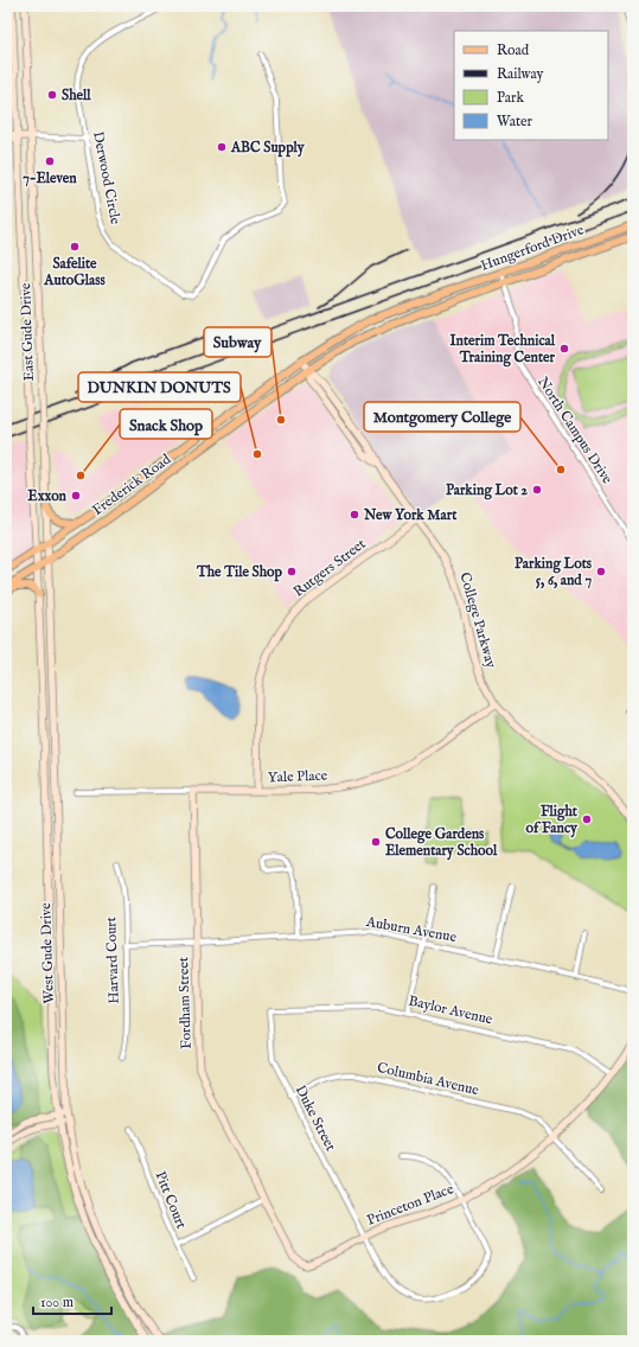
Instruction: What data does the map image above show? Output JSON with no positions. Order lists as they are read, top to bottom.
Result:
{
  "streets": {
    "main road": [
      "Hungerford Drive",
      "East Gude Drive",
      "Frederick Road",
      "Rutgers Street",
      "College Parkway",
      "Yale Place",
      "West Gude Drive",
      "Fordham Street",
      "Princeton Place"
    ],
    "street": [
      "Derwood Circle",
      "North Campus Drive",
      "Auburn Avenue",
      "Harvard Court",
      "Baylor Avenue",
      "Columbia Avenue",
      "Duke Street",
      "Pitt Court"
    ]
  },
  "crossings": [
    ["Hungerford Drive", "North Campus Drive"],
    ["Hungerford Drive", "Frederick Road"],
    ["East Gude Drive", "Frederick Road"],
    ["East Gude Drive", "West Gude Drive"],
    ["Frederick Road", "College Parkway"],
    ["Frederick Road", "West Gude Drive"],
    ["Rutgers Street", "College Parkway"],
    ["Rutgers Street", "Yale Place"],
    ["College Parkway", "Yale Place"],
    ["Yale Place", "Fordham Street"],
    ["Auburn Avenue", "Harvard Court"],
    ["Auburn Avenue", "Fordham Street"],
    ["Fordham Street", "Princeton Place"],
    ["Baylor Avenue", "Duke Street"],
    ["Baylor Avenue", "Princeton Place"],
    ["Columbia Avenue", "Duke Street"],
    ["Columbia Avenue", "Princeton Place"],
    ["Duke Street", "Princeton Place"]
  ],
  "places": [
    "Shell",
    "ABC Supply",
    "7-Eleven",
    "Safelite AutoGlass",
    "Interim Technical Training Center",
    "Subway",
    "DUNKIN DONUTS",
    "Montgomery College",
    "Snack Shop",
    "Parking Lot 2",
    "Exxon",
    "New York Mart",
    "The Tile Shop",
    "Parking Lots 5, 6, and 7",
    "Flight of Fancy",
    "College Gardens Elementary School"
  ],
  "legend": [
    "Road",
    "Railway",
    "Park",
    "Water"
  ],
  "scale_bar": "100 m"
}
